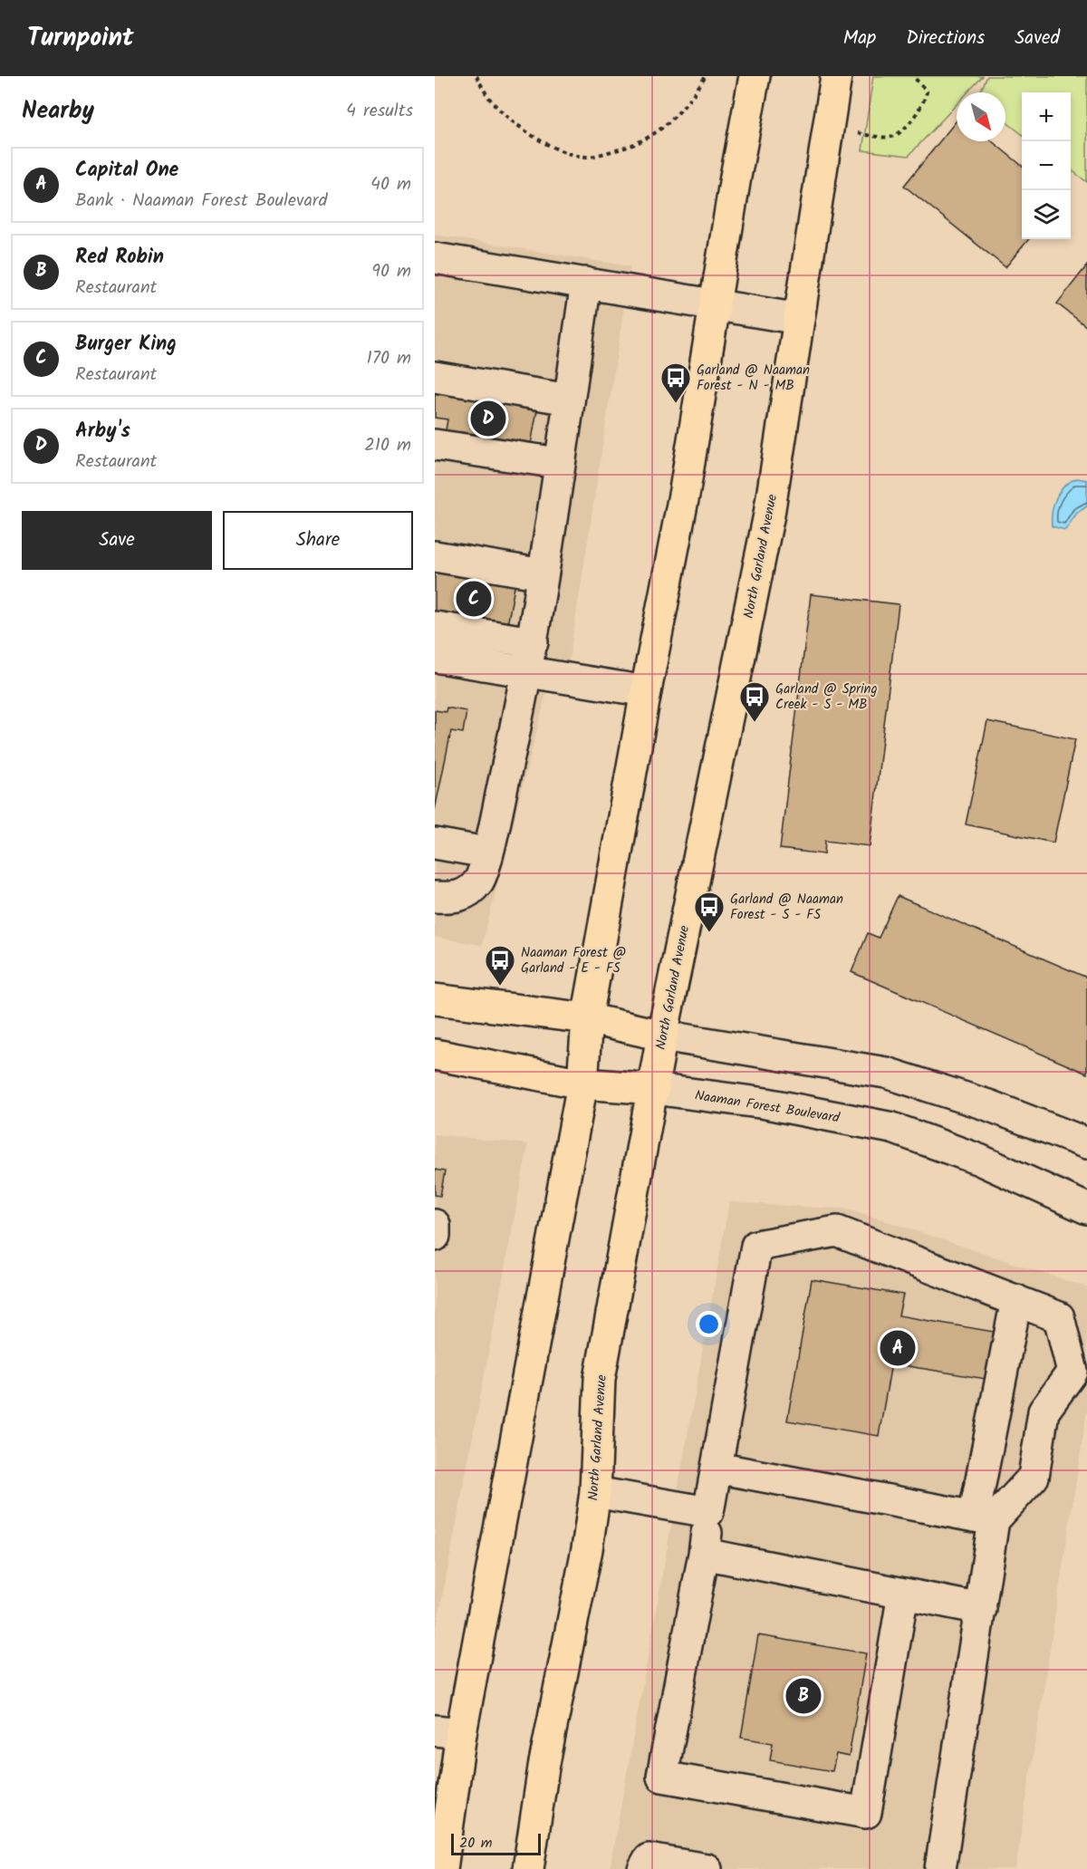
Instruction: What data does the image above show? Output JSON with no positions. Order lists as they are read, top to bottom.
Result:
{
  "streets": {
    "main road": ["North Garland Avenue", "Naaman Forest Boulevard"]
  },
  "crossings": [
    ["North Garland Avenue", "Naaman Forest Boulevard"]
  ],
  "places": {
    "bus stop": [
      "Garland @ Naaman Forest - N - MB",
      "Garland @ Spring Creek - S - MB",
      "Garland @ Naaman Forest - S - FS",
      "Naaman Forest @ Garland - E - FS"
    ]
  },
  "scale_bar": "20 m",
  "north": "bottom right",
  "page": {
    "header": "Turnpoint",
    "nav": ["Map", "Directions", "Saved"],
    "heading": ["Nearby", "4 results"],
    "map_buttons": ["+", "−"],
    "list": [
      {
        "mark": "A",
        "name": "Capital One",
        "note": "Bank · Naaman Forest Boulevard",
        "value": "40 m"
      },
      {
        "mark": "B",
        "name": "Red Robin",
        "note": "Restaurant",
        "value": "90 m"
      },
      {
        "mark": "C",
        "name": "Burger King",
        "note": "Restaurant",
        "value": "170 m"
      },
      {
        "mark": "D",
        "name": "Arby's",
        "note": "Restaurant",
        "value": "210 m"
      }
    ],
    "pins": [
      "D",
      "C",
      "A",
      "B"
    ],
    "buttons": ["Save", "Share"],
    "scale": "20 m"
  }
}
